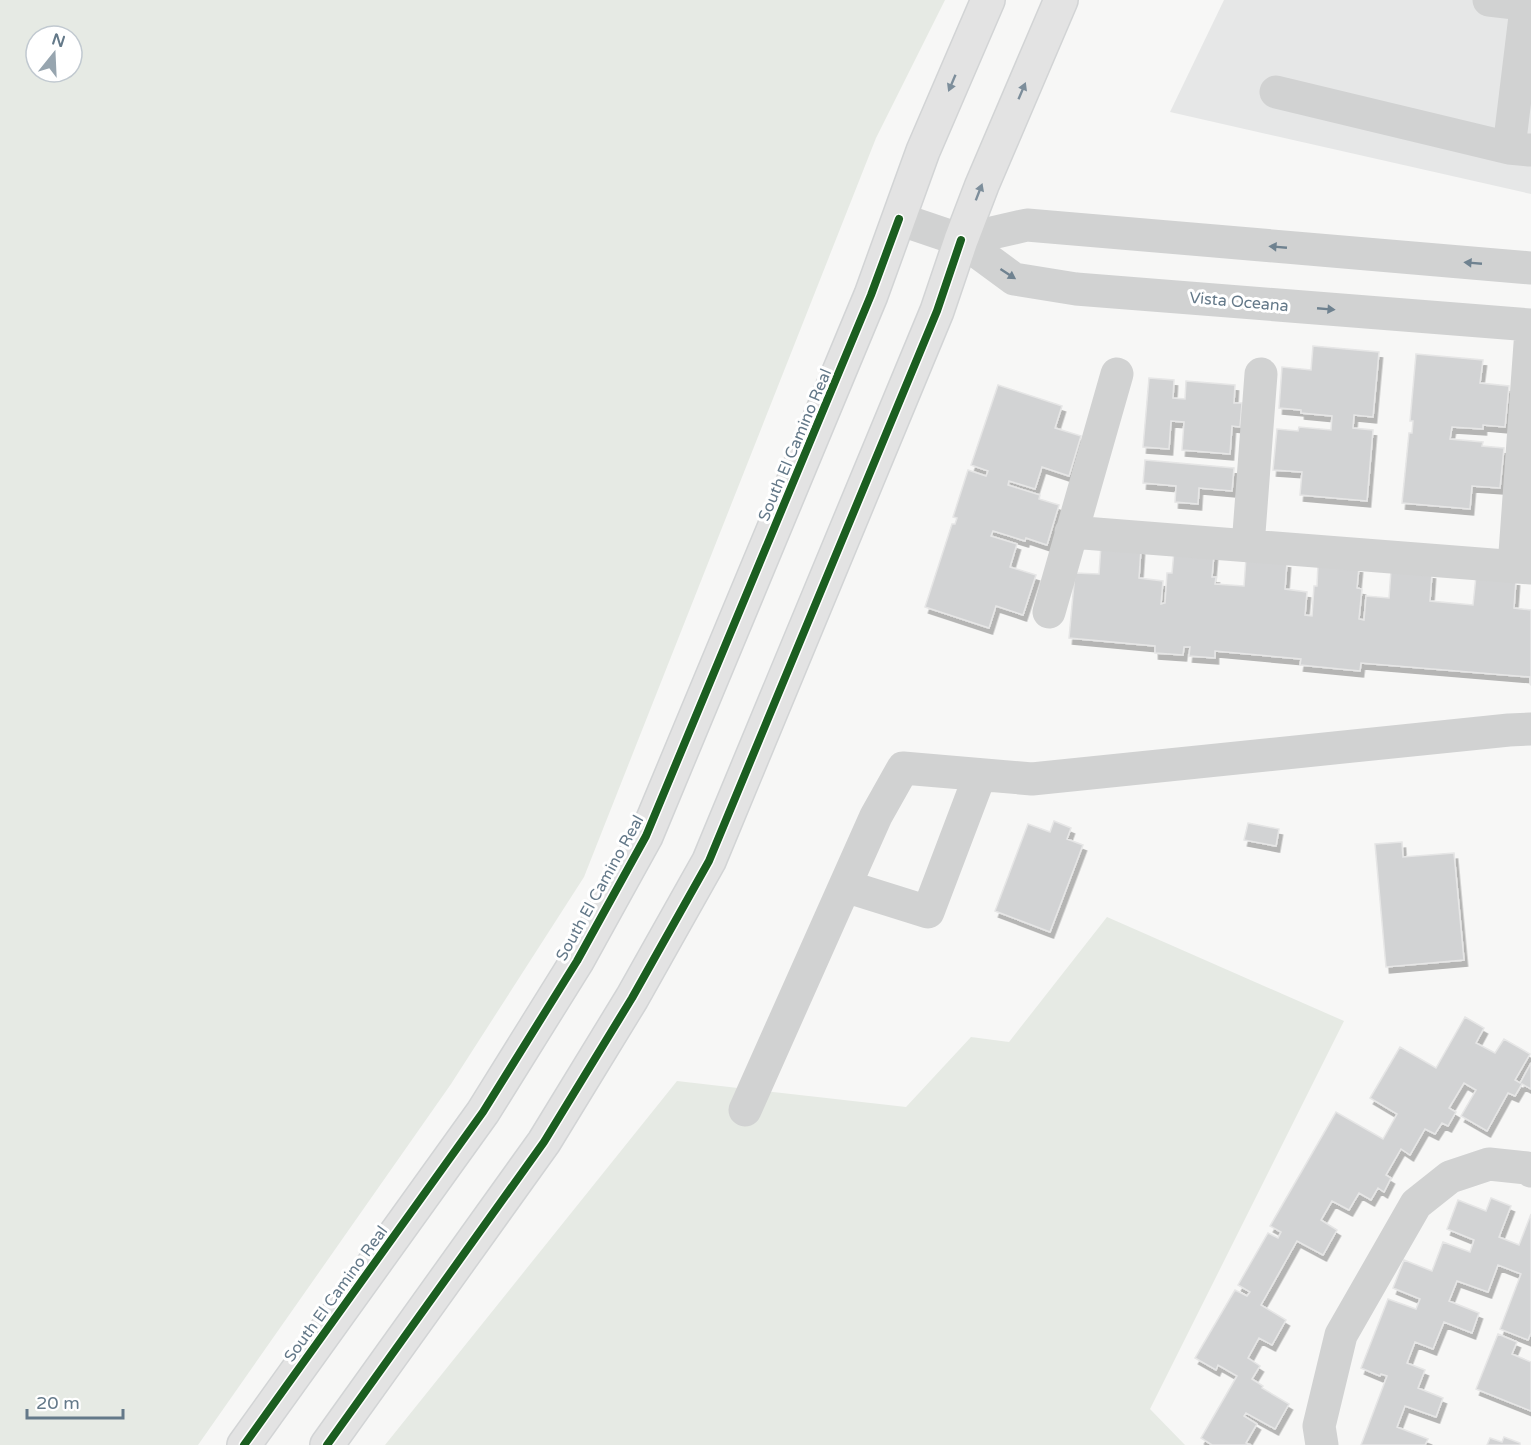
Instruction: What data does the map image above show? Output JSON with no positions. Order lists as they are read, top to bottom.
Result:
{
  "streets": {
    "main road": ["South El Camino Real"],
    "street": ["Vista Oceana"]
  },
  "crossings": [
    ["Vista Oceana", "South El Camino Real"]
  ],
  "scale_bar": "20 m",
  "north": "top"
}
